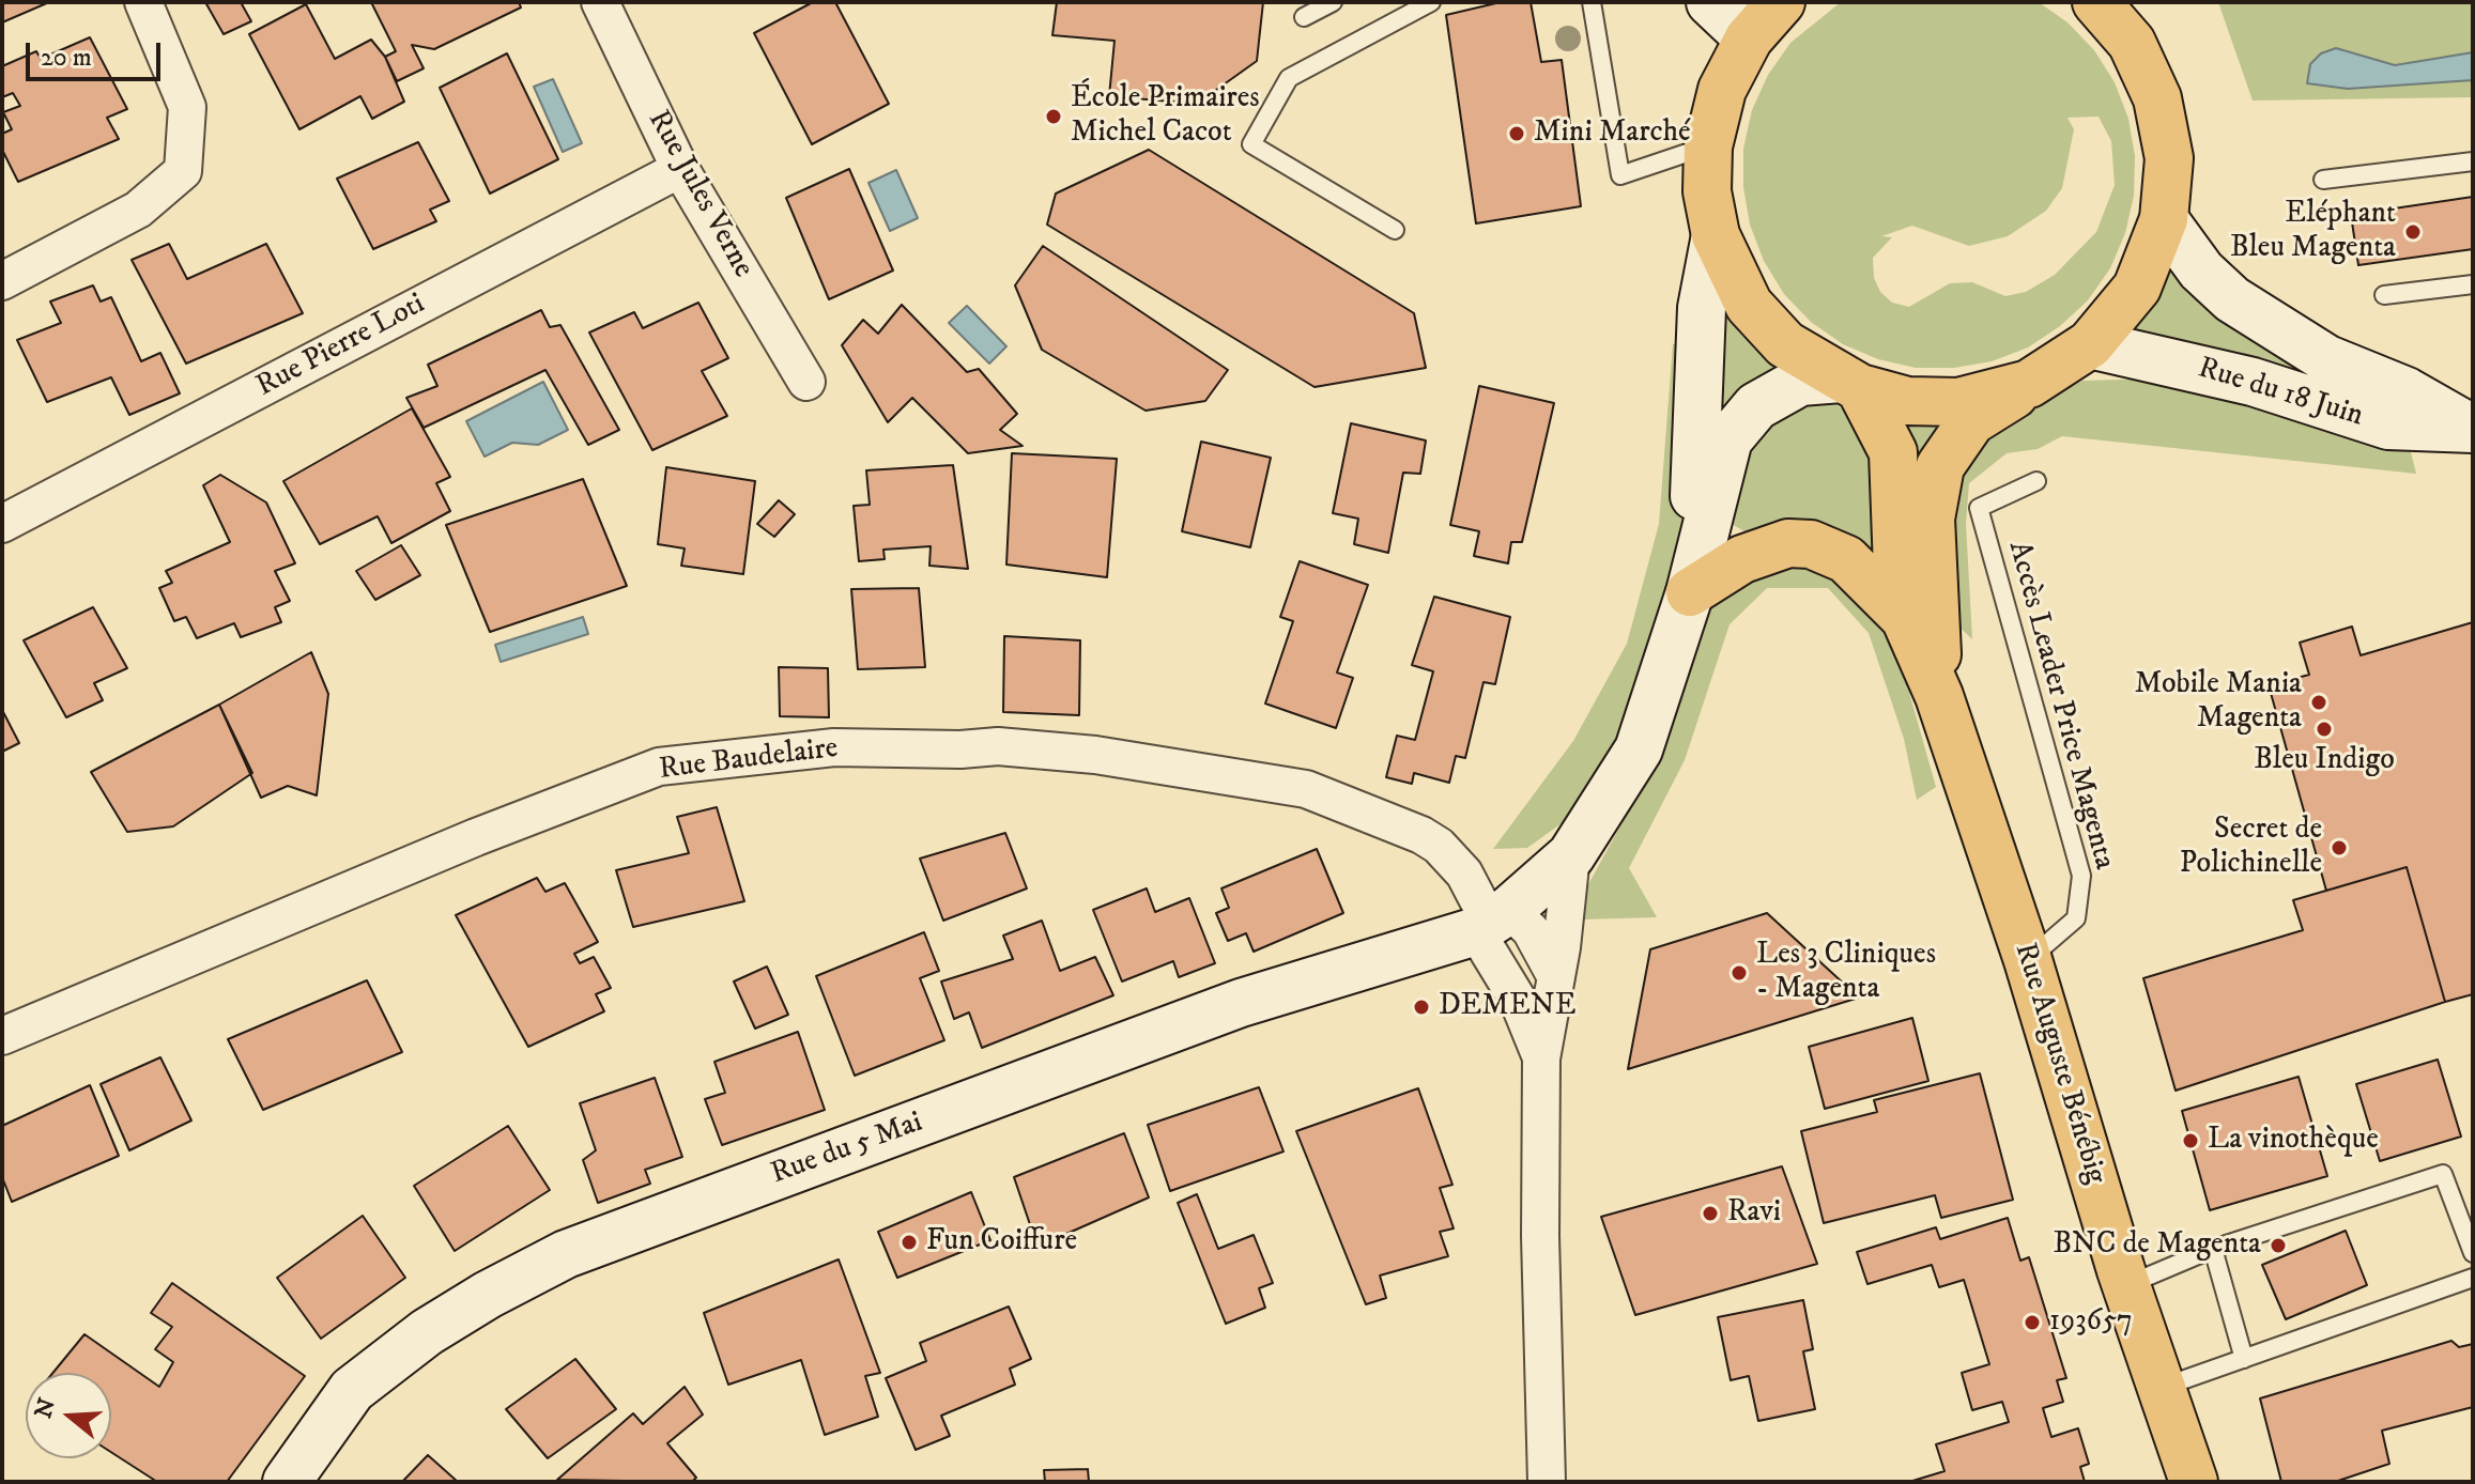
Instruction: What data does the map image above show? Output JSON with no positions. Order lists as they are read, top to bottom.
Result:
{
  "streets": {
    "main road": ["Rue du 18 Juin", "Rue Auguste Bénébig", "Rue du 5 Mai"],
    "street": ["Rue Jules Verne", "Rue Pierre Loti", "Rue Baudelaire"],
    "lane": ["Accès Leader Price Magenta"]
  },
  "crossings": [
    ["Rue Jules Verne", "Rue Pierre Loti"],
    ["Rue du 18 Juin", "Rue Auguste Bénébig"],
    ["Accès Leader Price Magenta", "Rue Auguste Bénébig"],
    ["Rue Baudelaire", "Rue du 5 Mai"]
  ],
  "places": [
    "École Primaires Michel Cacot",
    "Mini Marché",
    "Eléphant Bleu Magenta",
    "Mobile Mania Magenta",
    "Bleu Indigo",
    "Secret de Polichinelle",
    "Les 3 Cliniques - Magenta",
    "DEMENE",
    "La vinothèque",
    "Ravi",
    "Fun Coiffure",
    "BNC de Magenta",
    "193657"
  ],
  "scale_bar": "20 m",
  "north": "left"
}
